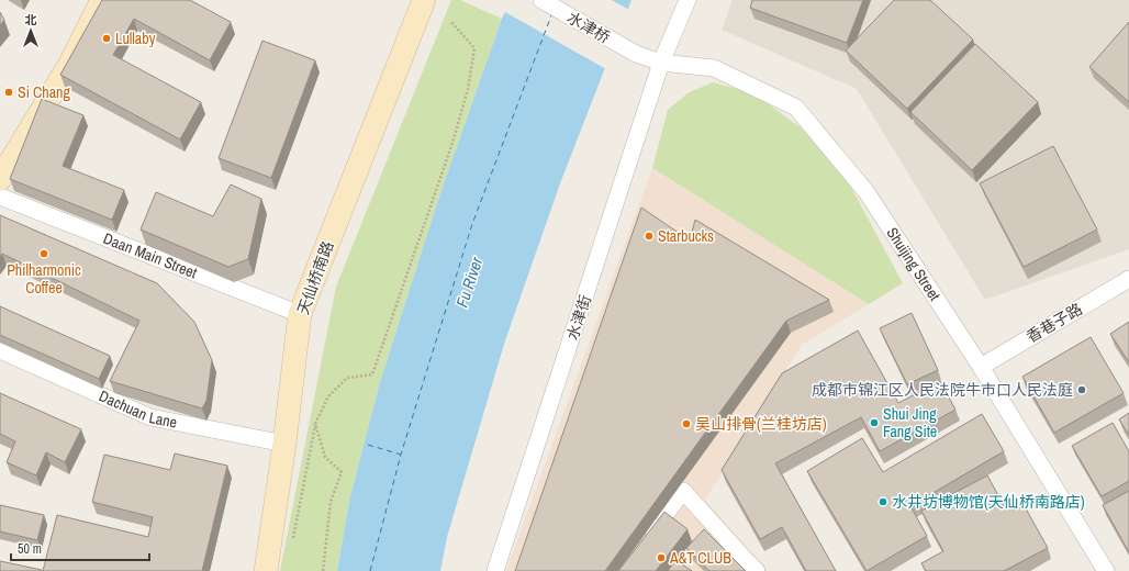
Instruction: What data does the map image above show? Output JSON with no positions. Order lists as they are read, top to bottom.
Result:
{
  "streets": {
    "main road": ["天仙桥南路"],
    "street": [
      "水津桥",
      "Daan Main Street",
      "Shuijing Street",
      "水津街",
      "香巷子路",
      "Dachuan Lane"
    ]
  },
  "crossings": [
    ["水津桥", "Shuijing Street"],
    ["水津桥", "水津街"],
    ["Daan Main Street", "天仙桥南路"],
    ["Shuijing Street", "水津街"],
    ["Shuijing Street", "香巷子路"],
    ["天仙桥南路", "Dachuan Lane"]
  ],
  "water": ["Fu River"],
  "places": [
    "Lullaby",
    "Si Chang",
    "Starbucks",
    "Philharmonic Coffee",
    "成都市锦江区人民法院牛市口人民法庭",
    "Shui Jing Fang Site",
    "吴山排骨(兰桂坊店)",
    "水井坊博物馆(天仙桥南路店)",
    "A&T CLUB"
  ],
  "scale_bar": "50 m",
  "north": "top"
}
